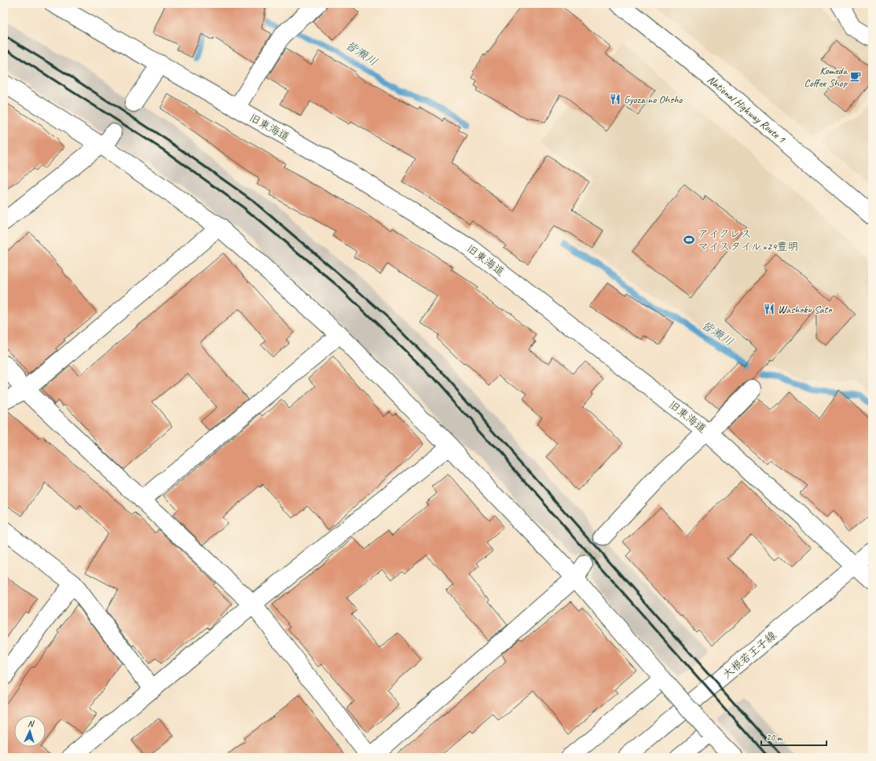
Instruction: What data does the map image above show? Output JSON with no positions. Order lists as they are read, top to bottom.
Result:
{
  "streets": {
    "main road": ["National Highway Route 1", "旧東海道", "大根若王子線"]
  },
  "crossings": [
    ["旧東海道", "大根若王子線"]
  ],
  "water": ["皆瀬川"],
  "places": {
    "cafe": ["Komeda Coffee Shop"],
    "restaurant": ["Gyoza no Ohsho", "Washoku Sato"],
    "sports": ["アイクレス マイスタイル+24豊明"]
  },
  "scale_bar": "20 m",
  "north": "top"
}
